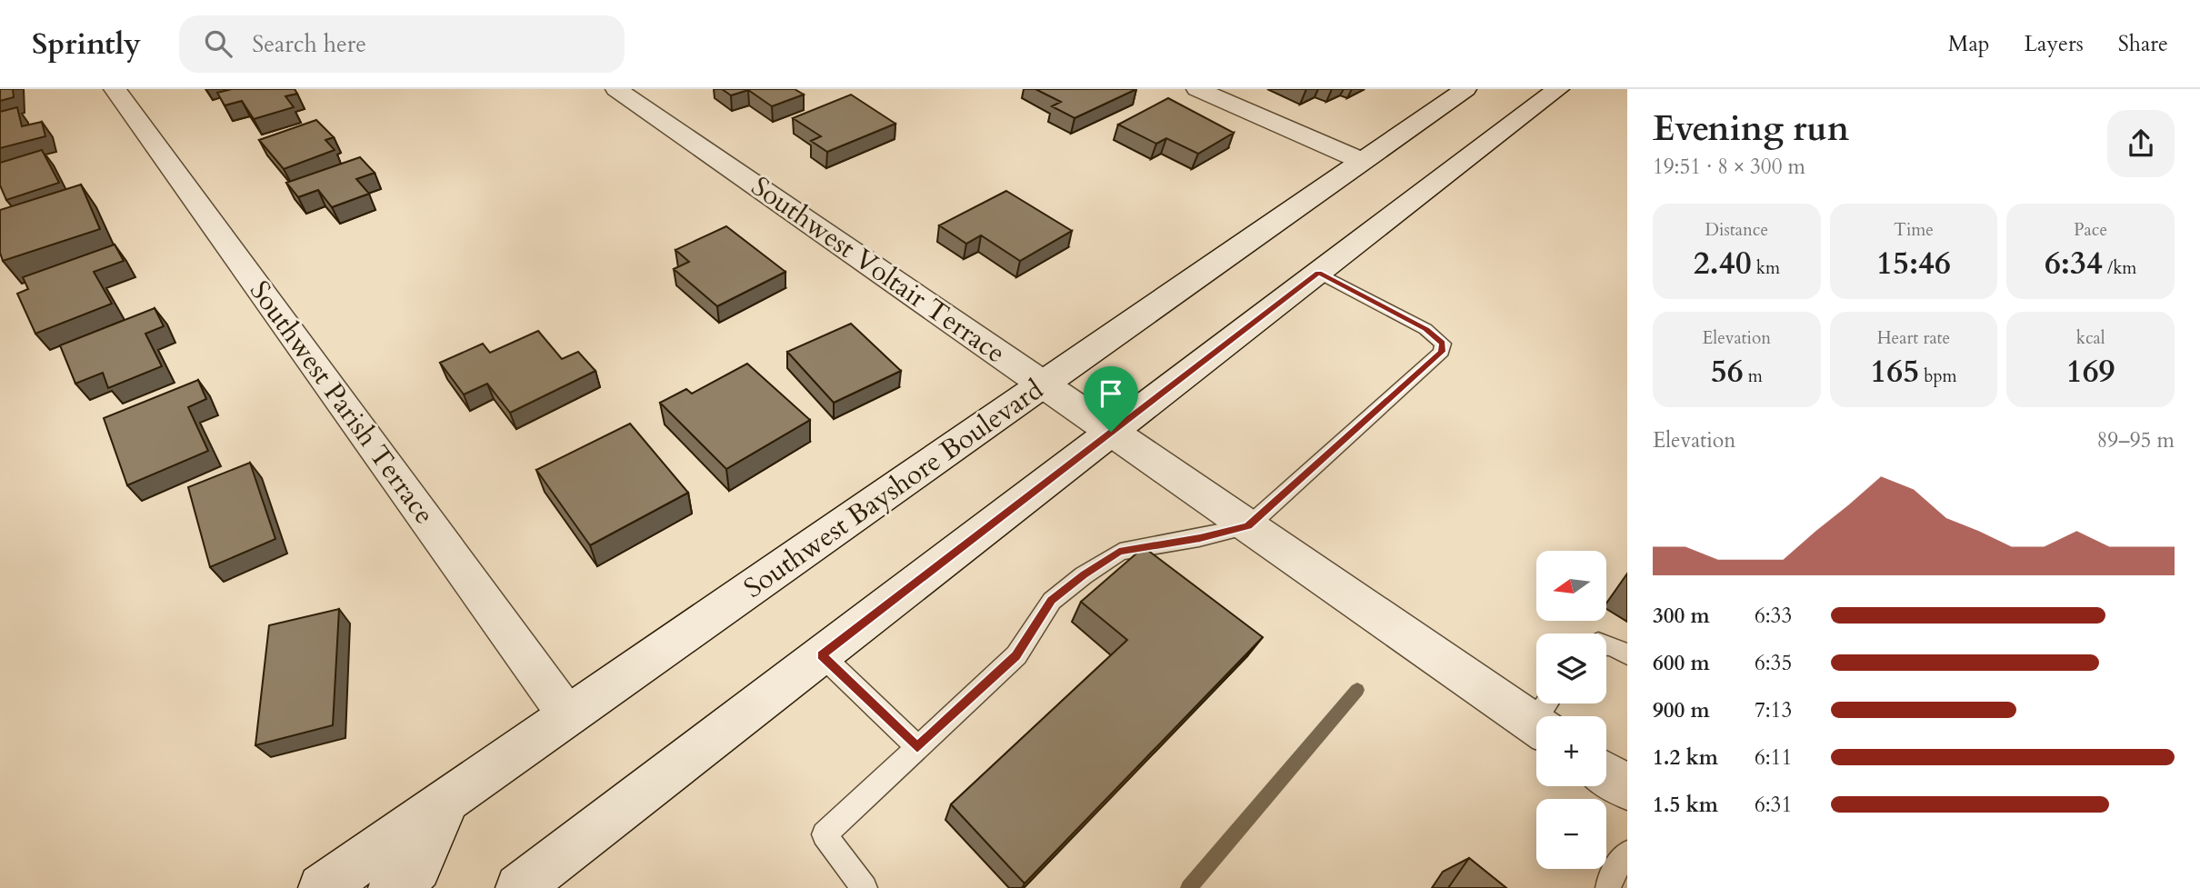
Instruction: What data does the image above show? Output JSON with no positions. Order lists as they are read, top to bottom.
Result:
{
  "streets": {
    "main road": ["Southwest Voltair Terrace", "Southwest Parish Terrace", "Southwest Bayshore Boulevard"]
  },
  "crossings": [
    ["Southwest Voltair Terrace", "Southwest Bayshore Boulevard"],
    ["Southwest Parish Terrace", "Southwest Bayshore Boulevard"]
  ],
  "north": "left",
  "page": {
    "header": "Sprintly",
    "search": "Search here",
    "nav": ["Map", "Layers", "Share"],
    "heading": ["Evening run", "19:51 · 8 × 300 m"],
    "stats": [
      ["Distance", "2.40 km"],
      ["Time", "15:46"],
      ["Pace", "6:34 /km"],
      ["Elevation", "56 m"],
      ["Heart rate", "165 bpm"],
      ["kcal", "169"]
    ],
    "chart": ["Elevation", "89–95 m"],
    "map_buttons": ["+", "−"],
    "list": [
      {
        "name": "300 m",
        "note": "6:33"
      },
      {
        "name": "600 m",
        "note": "6:35"
      },
      {
        "name": "900 m",
        "note": "7:13"
      },
      {
        "name": "1.2 km",
        "note": "6:11"
      },
      {
        "name": "1.5 km",
        "note": "6:31"
      }
    ]
  }
}
